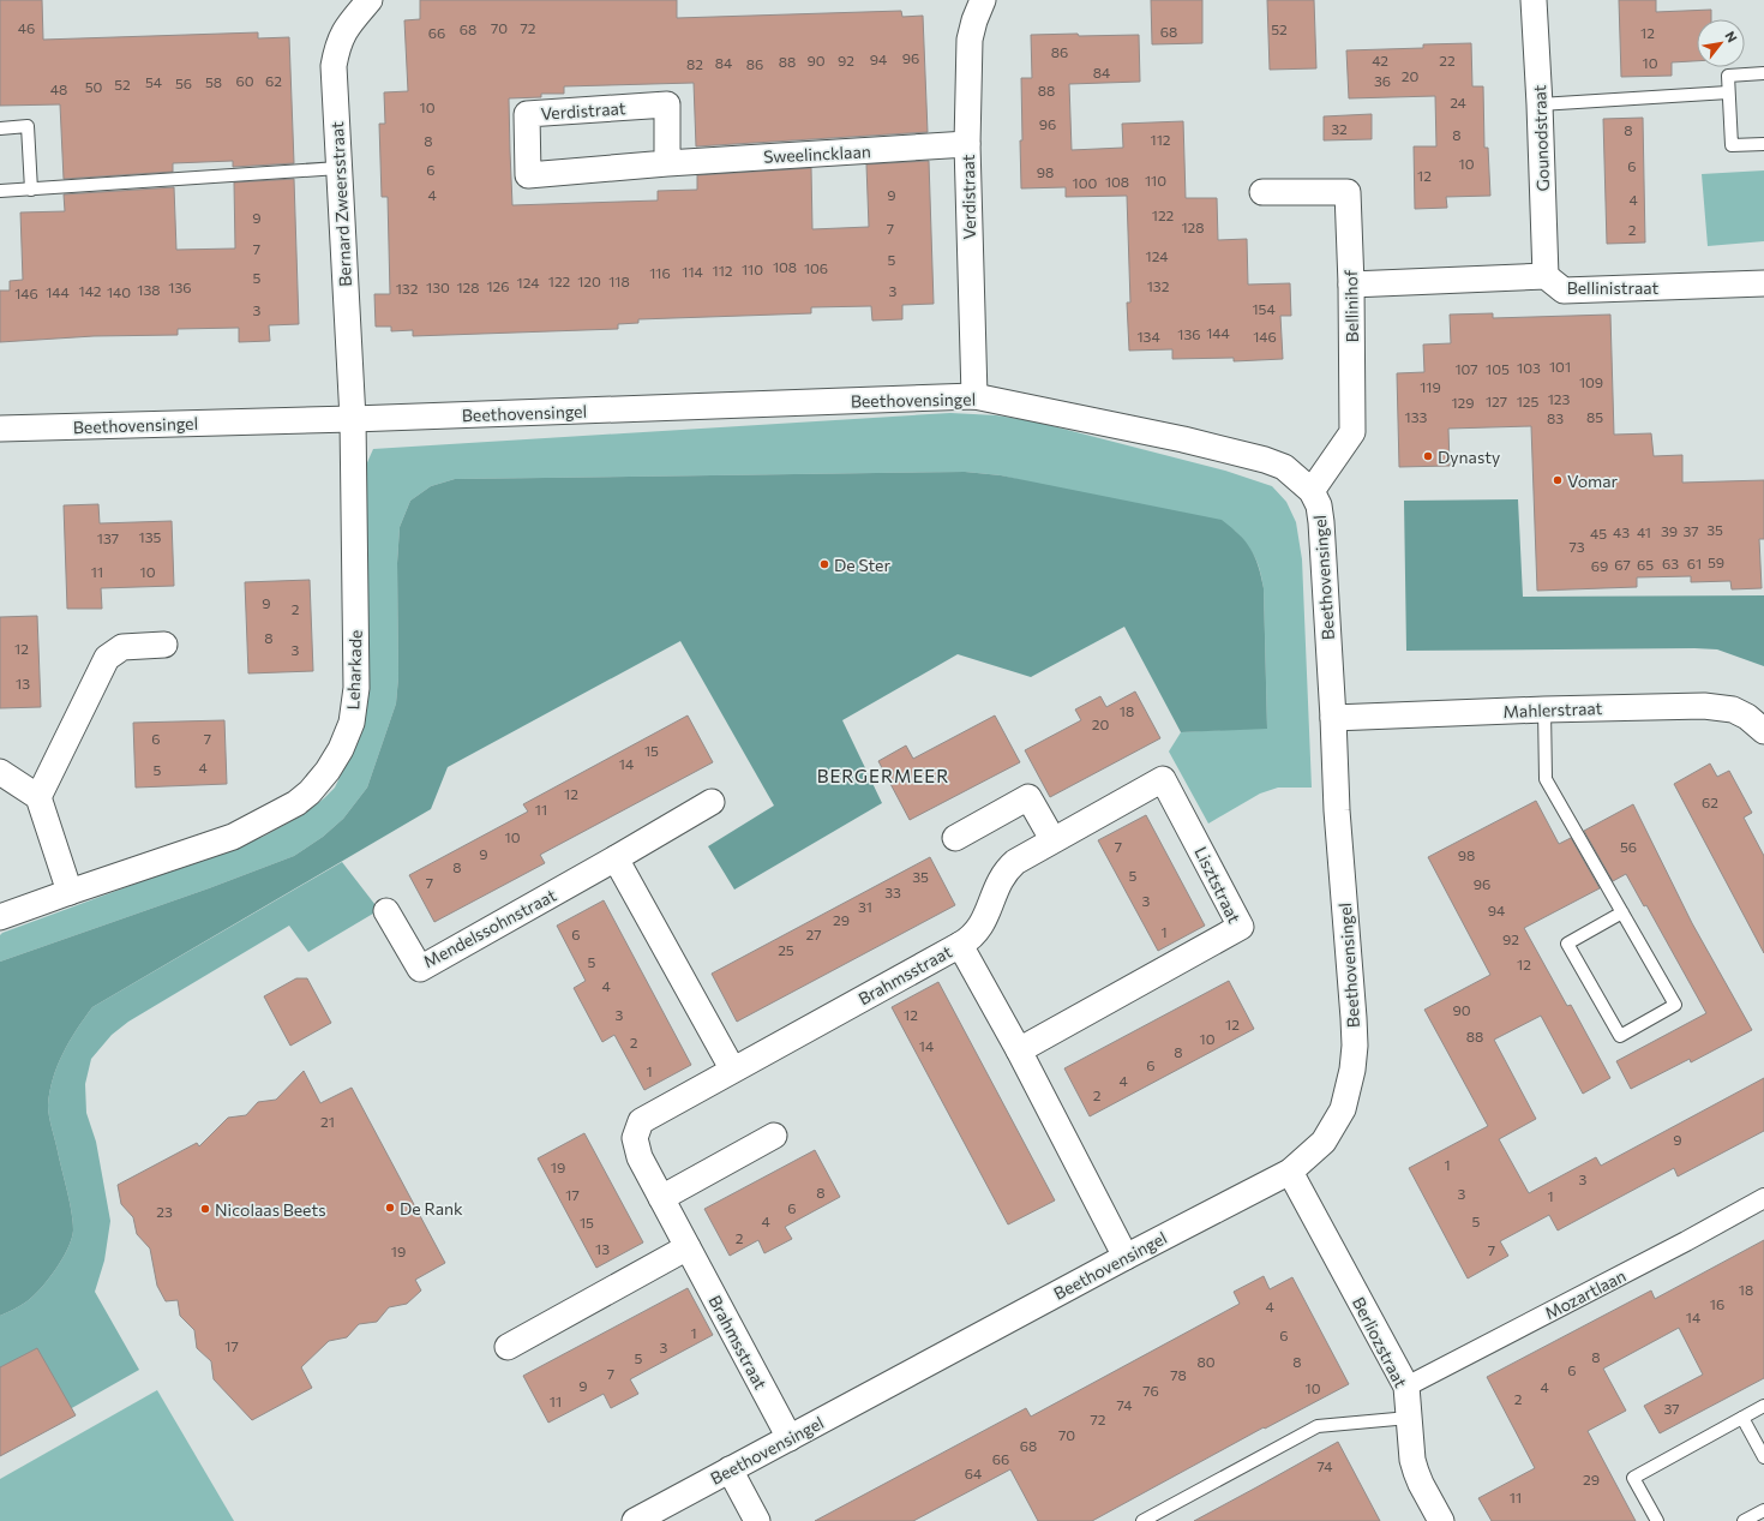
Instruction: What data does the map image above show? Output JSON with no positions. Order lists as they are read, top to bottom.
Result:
{
  "streets": {
    "street": [
      "Verdistraat",
      "Gounodstraat",
      "Sweelincklaan",
      "Bernard Zweersstraat",
      "Bellinistraat",
      "Bellinihof",
      "Beethovensingel",
      "Leharkade",
      "Mahlerstraat",
      "Lisztstraat",
      "Mendelssohnstraat",
      "Brahmsstraat",
      "Mozartlaan",
      "Berliozstraat"
    ]
  },
  "crossings": [
    ["Verdistraat", "Sweelincklaan"],
    ["Verdistraat", "Beethovensingel"],
    ["Gounodstraat", "Bellinistraat"],
    ["Bernard Zweersstraat", "Beethovensingel"],
    ["Bernard Zweersstraat", "Leharkade"],
    ["Bellinistraat", "Bellinihof"],
    ["Bellinihof", "Beethovensingel"],
    ["Beethovensingel", "Leharkade"],
    ["Beethovensingel", "Mahlerstraat"],
    ["Beethovensingel", "Brahmsstraat"],
    ["Beethovensingel", "Berliozstraat"],
    ["Lisztstraat", "Brahmsstraat"],
    ["Mozartlaan", "Berliozstraat"]
  ],
  "districts": ["BERGERMEER"],
  "places": [
    "Dynasty",
    "Vomar",
    "De Ster",
    "De Rank",
    "Nicolaas Beets"
  ],
  "house_numbers": [
    "46",
    "70",
    "72",
    "68",
    "52",
    "68",
    "66",
    "12",
    "86",
    "96",
    "94",
    "90",
    "92",
    "42",
    "22",
    "88",
    "84",
    "10",
    "82",
    "86",
    "84",
    "20",
    "60",
    "62",
    "36",
    "54",
    "58",
    "56",
    "52",
    "50",
    "48",
    "88",
    "24",
    "10",
    "96",
    "32",
    "8",
    "8",
    "112",
    "8",
    "10",
    "6",
    "6",
    "98",
    "12",
    "110",
    "108",
    "100",
    "4",
    "9",
    "4",
    "122",
    "9",
    "128",
    "7",
    "2",
    "7",
    "124",
    "5",
    "108",
    "106",
    "110",
    "112",
    "114",
    "116",
    "5",
    "122",
    "120",
    "118",
    "124",
    "126",
    "132",
    "136",
    "130",
    "128",
    "132",
    "138",
    "142",
    "3",
    "144",
    "140",
    "146",
    "154",
    "3",
    "144",
    "136",
    "134",
    "146",
    "101",
    "103",
    "107",
    "105",
    "109",
    "119",
    "123",
    "127",
    "125",
    "129",
    "133",
    "85",
    "83",
    "35",
    "39",
    "37",
    "43",
    "41",
    "45",
    "135",
    "137",
    "73",
    "59",
    "63",
    "61",
    "67",
    "65",
    "69",
    "11",
    "10",
    "9",
    "2",
    "8",
    "12",
    "3",
    "13",
    "18",
    "20",
    "6",
    "7",
    "15",
    "14",
    "4",
    "5",
    "12",
    "62",
    "11",
    "10",
    "7",
    "56",
    "9",
    "98",
    "8",
    "5",
    "35",
    "7",
    "96",
    "33",
    "3",
    "31",
    "94",
    "29",
    "1",
    "6",
    "27",
    "92",
    "25",
    "5",
    "12",
    "4",
    "90",
    "3",
    "12",
    "12",
    "88",
    "10",
    "2",
    "14",
    "8",
    "6",
    "1",
    "4",
    "2",
    "21",
    "9",
    "1",
    "19",
    "3",
    "8",
    "3",
    "17",
    "1",
    "6",
    "23",
    "4",
    "5",
    "15",
    "2",
    "13",
    "7",
    "19",
    "18",
    "16",
    "4",
    "14",
    "1",
    "6",
    "17",
    "3",
    "8",
    "5",
    "80",
    "8",
    "6",
    "7",
    "78",
    "9",
    "4",
    "10",
    "76",
    "2",
    "11",
    "74",
    "37",
    "72",
    "70",
    "68",
    "66",
    "74",
    "64",
    "29",
    "11"
  ],
  "north": "top right"
}
